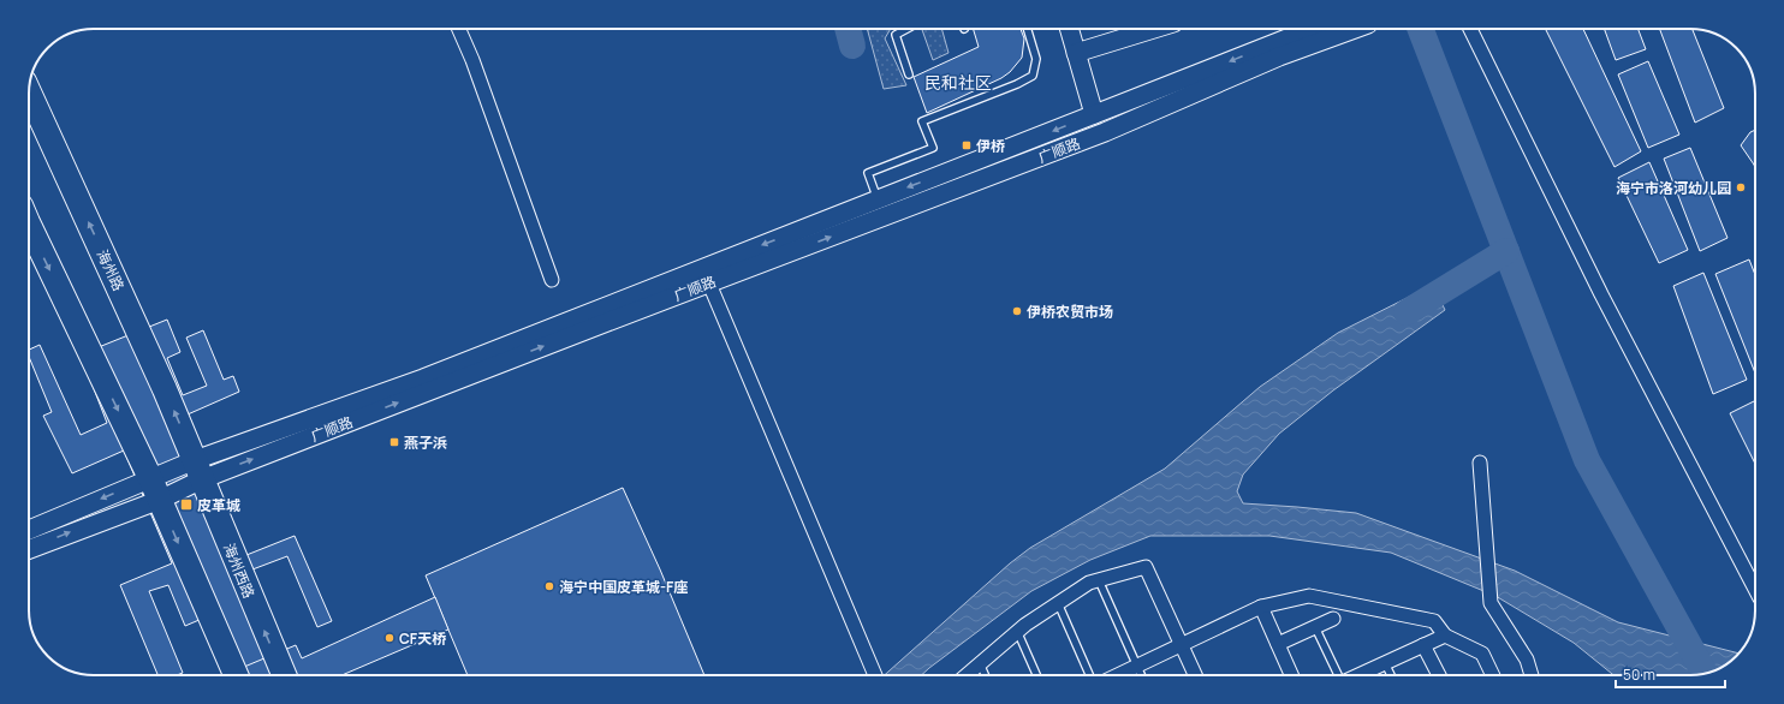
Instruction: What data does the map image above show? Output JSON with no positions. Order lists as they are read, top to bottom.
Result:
{
  "streets": {
    "highway": ["海州路", "海州西路"],
    "main road": ["广顺路"]
  },
  "crossings": [
    ["广顺路", "海州路"],
    ["广顺路", "海州西路"],
    ["海州路", "海州西路"]
  ],
  "districts": ["民和社区"],
  "places": {
    "transit": ["伊桥", "燕子浜", "皮革城"],
    "other": [
      "海宁市洛河幼儿园",
      "伊桥农贸市场",
      "海宁中国皮革城-F座",
      "CF天桥"
    ]
  },
  "scale_bar": "50 m"
}
